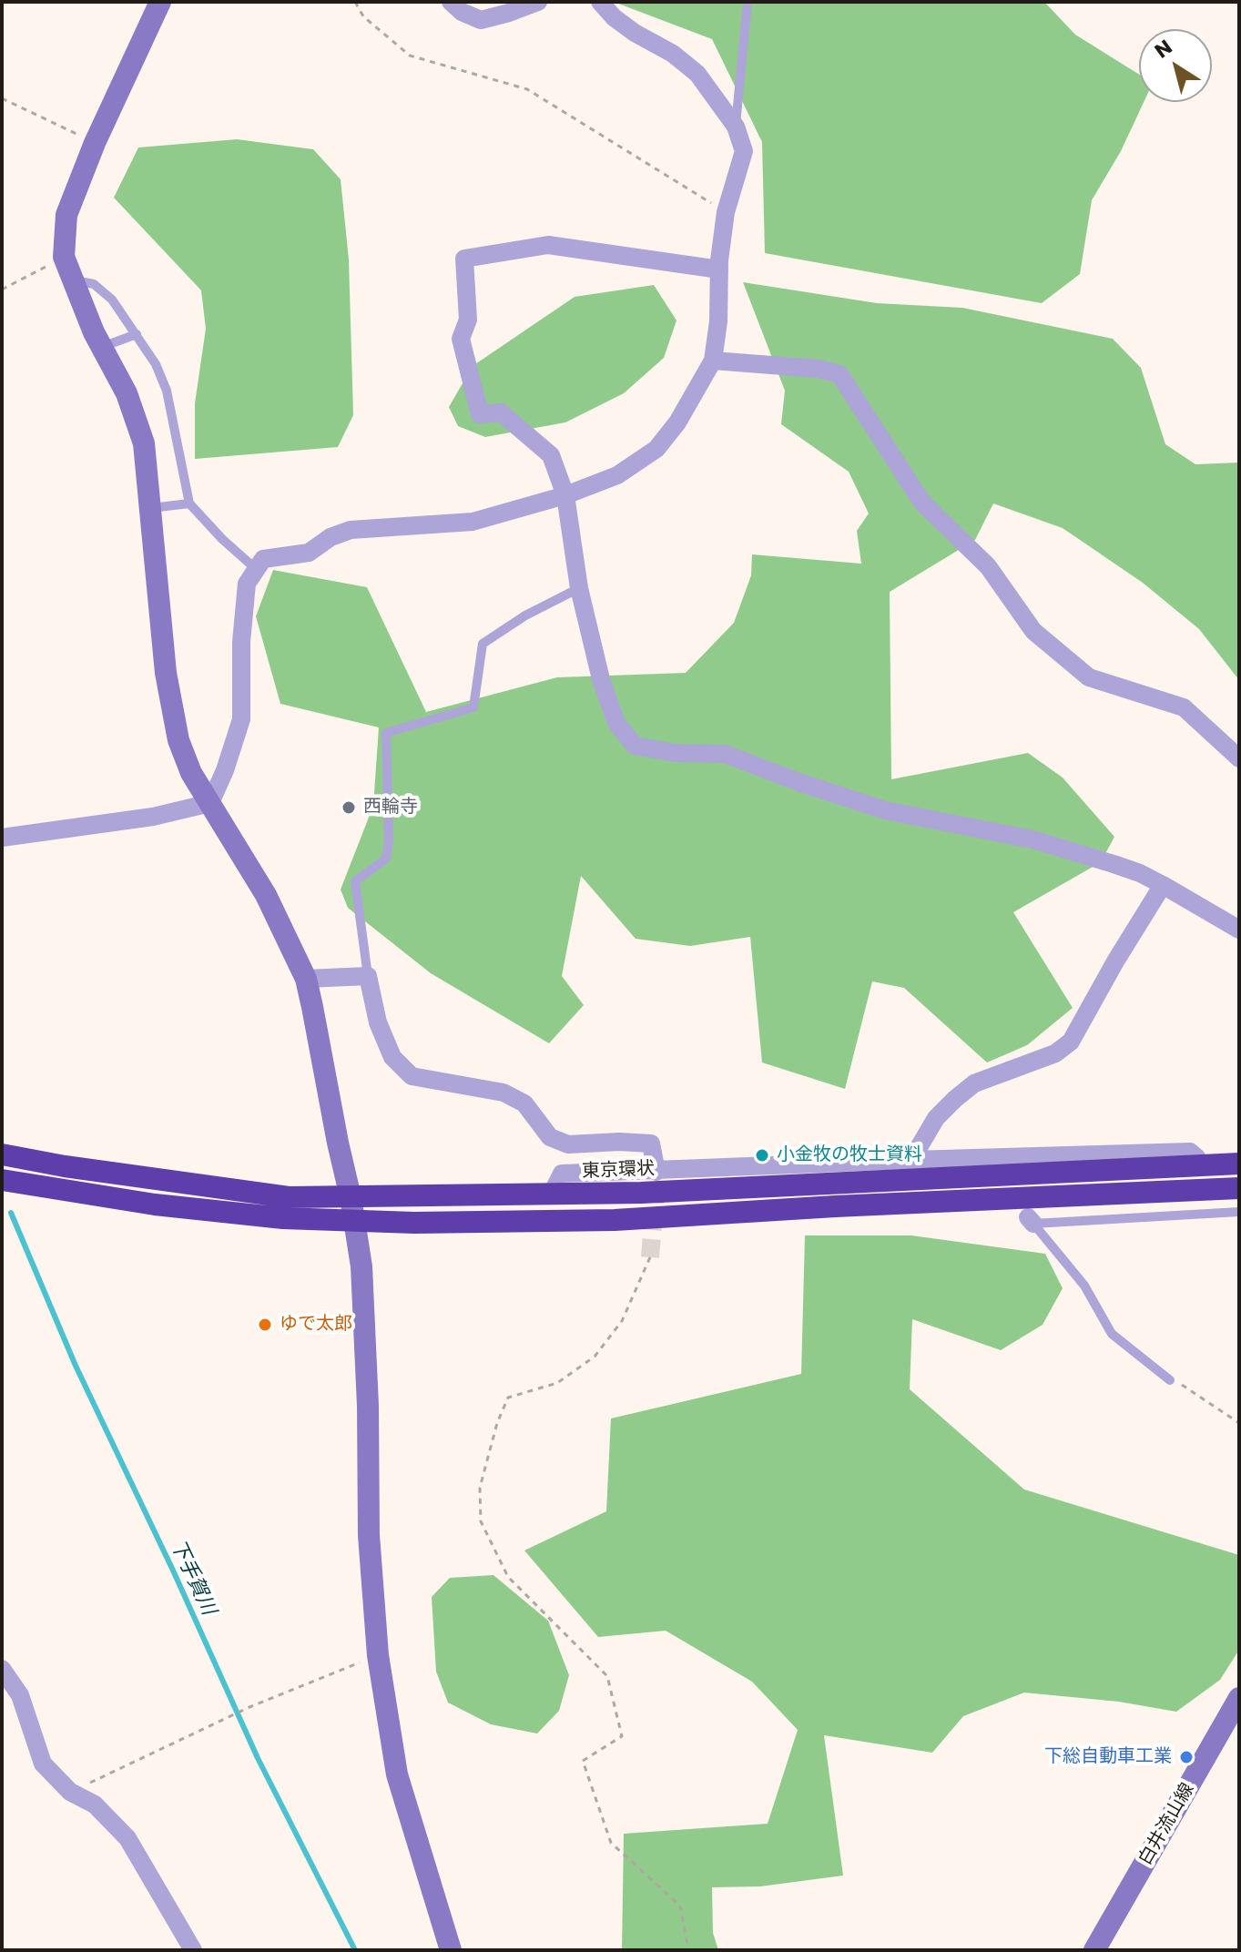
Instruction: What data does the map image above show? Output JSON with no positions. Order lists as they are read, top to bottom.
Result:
{
  "streets": {
    "highway": ["東京環状"],
    "street": ["白井流山線"]
  },
  "water": ["下手賀川"],
  "places": [
    "西輪寺",
    "小金牧の牧士資料",
    "ゆで太郎",
    "下総自動車工業"
  ],
  "north": "top left"
}
